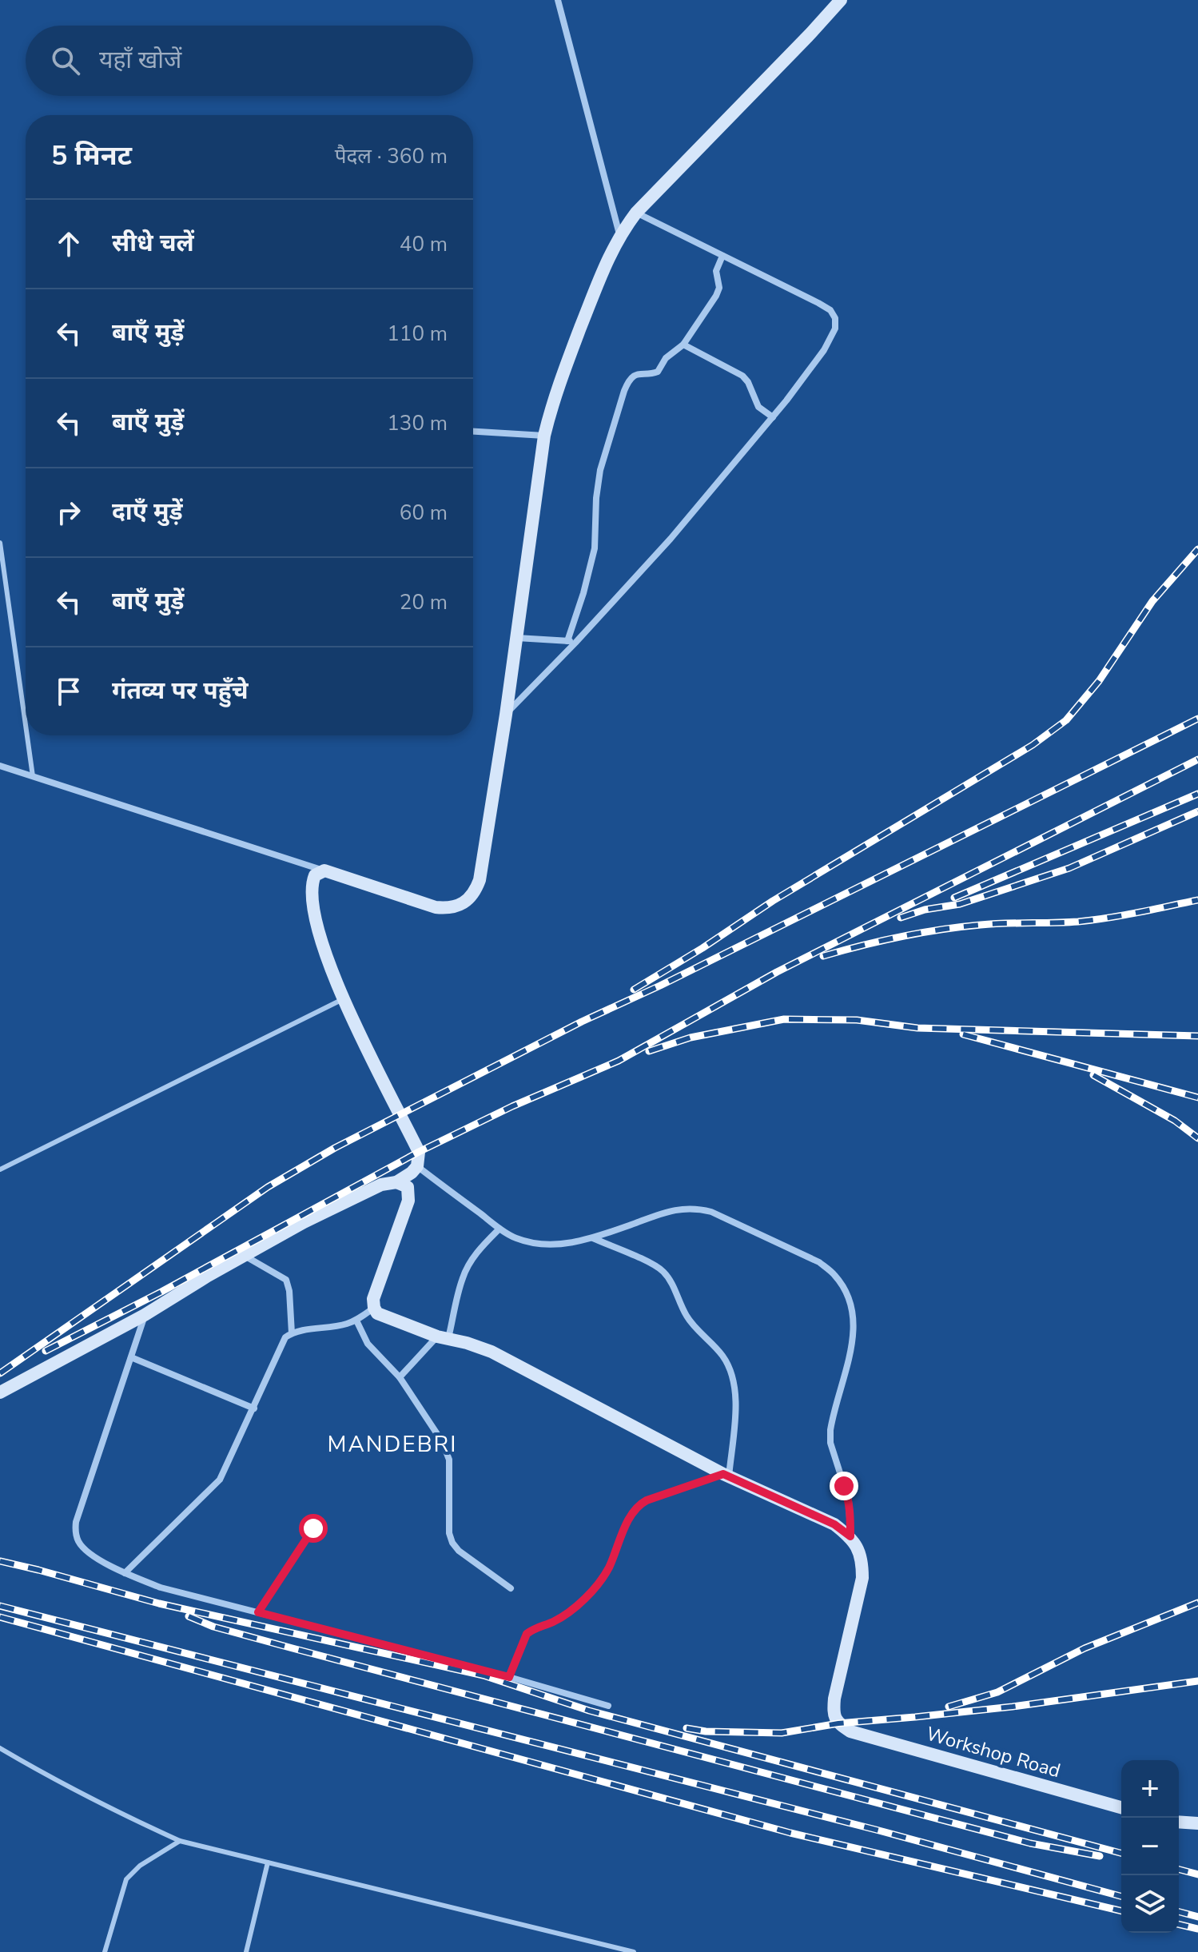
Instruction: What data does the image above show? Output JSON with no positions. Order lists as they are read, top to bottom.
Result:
{
  "streets": {
    "main road": ["Workshop Road"]
  },
  "districts": ["MANDEBRI"],
  "page": {
    "search": "यहाँ खोजें",
    "heading": ["5 मिनट", "पैदल · 360 m"],
    "list": [
      ["सीधे चलें", "40 m"],
      ["बाएँ मुड़ें", "110 m"],
      ["बाएँ मुड़ें", "130 m"],
      ["दाएँ मुड़ें", "60 m"],
      ["बाएँ मुड़ें", "20 m"],
      "गंतव्य पर पहुँचे"
    ],
    "map_buttons": ["+", "−"]
  }
}
